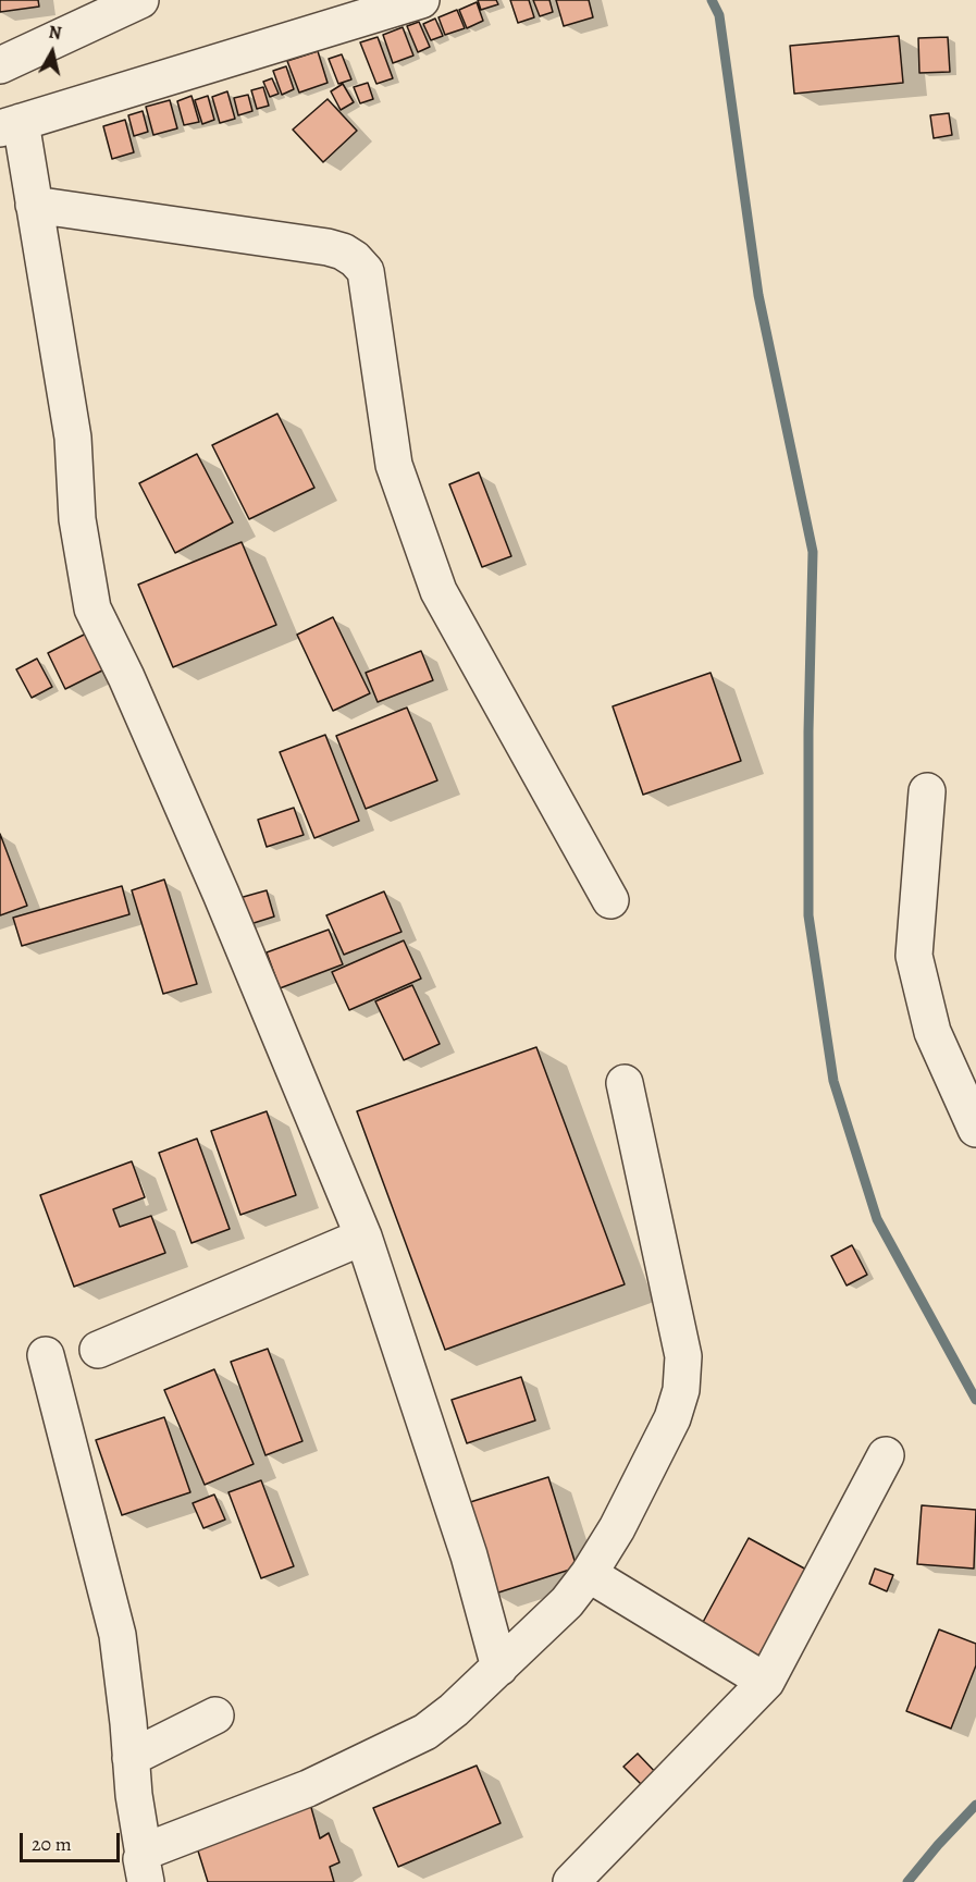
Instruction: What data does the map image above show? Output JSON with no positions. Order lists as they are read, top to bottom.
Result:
{
  "scale_bar": "20 m",
  "north": "top"
}
